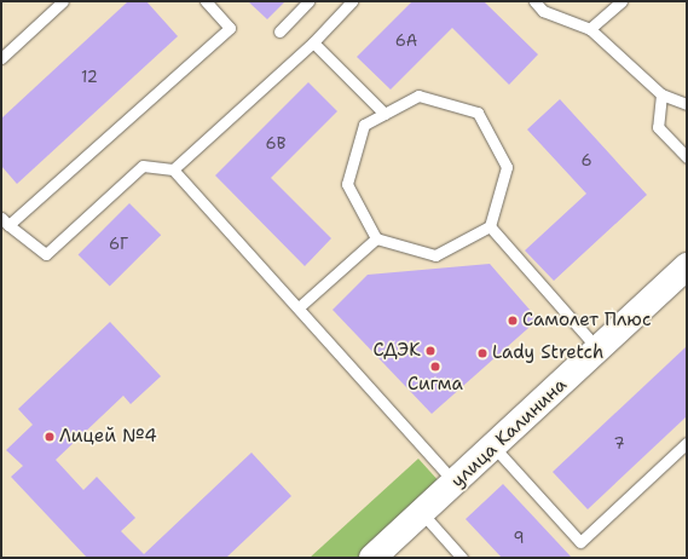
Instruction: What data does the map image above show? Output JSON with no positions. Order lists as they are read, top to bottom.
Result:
{
  "streets": {
    "street": ["улица Калинина"]
  },
  "places": [
    "Самолет Плюс",
    "СДЭК",
    "Lady Stretch",
    "Сигма",
    "Лицей №4"
  ],
  "house_numbers": [
    "6А",
    "12",
    "6В",
    "6",
    "6Г",
    "7",
    "9"
  ]
}
